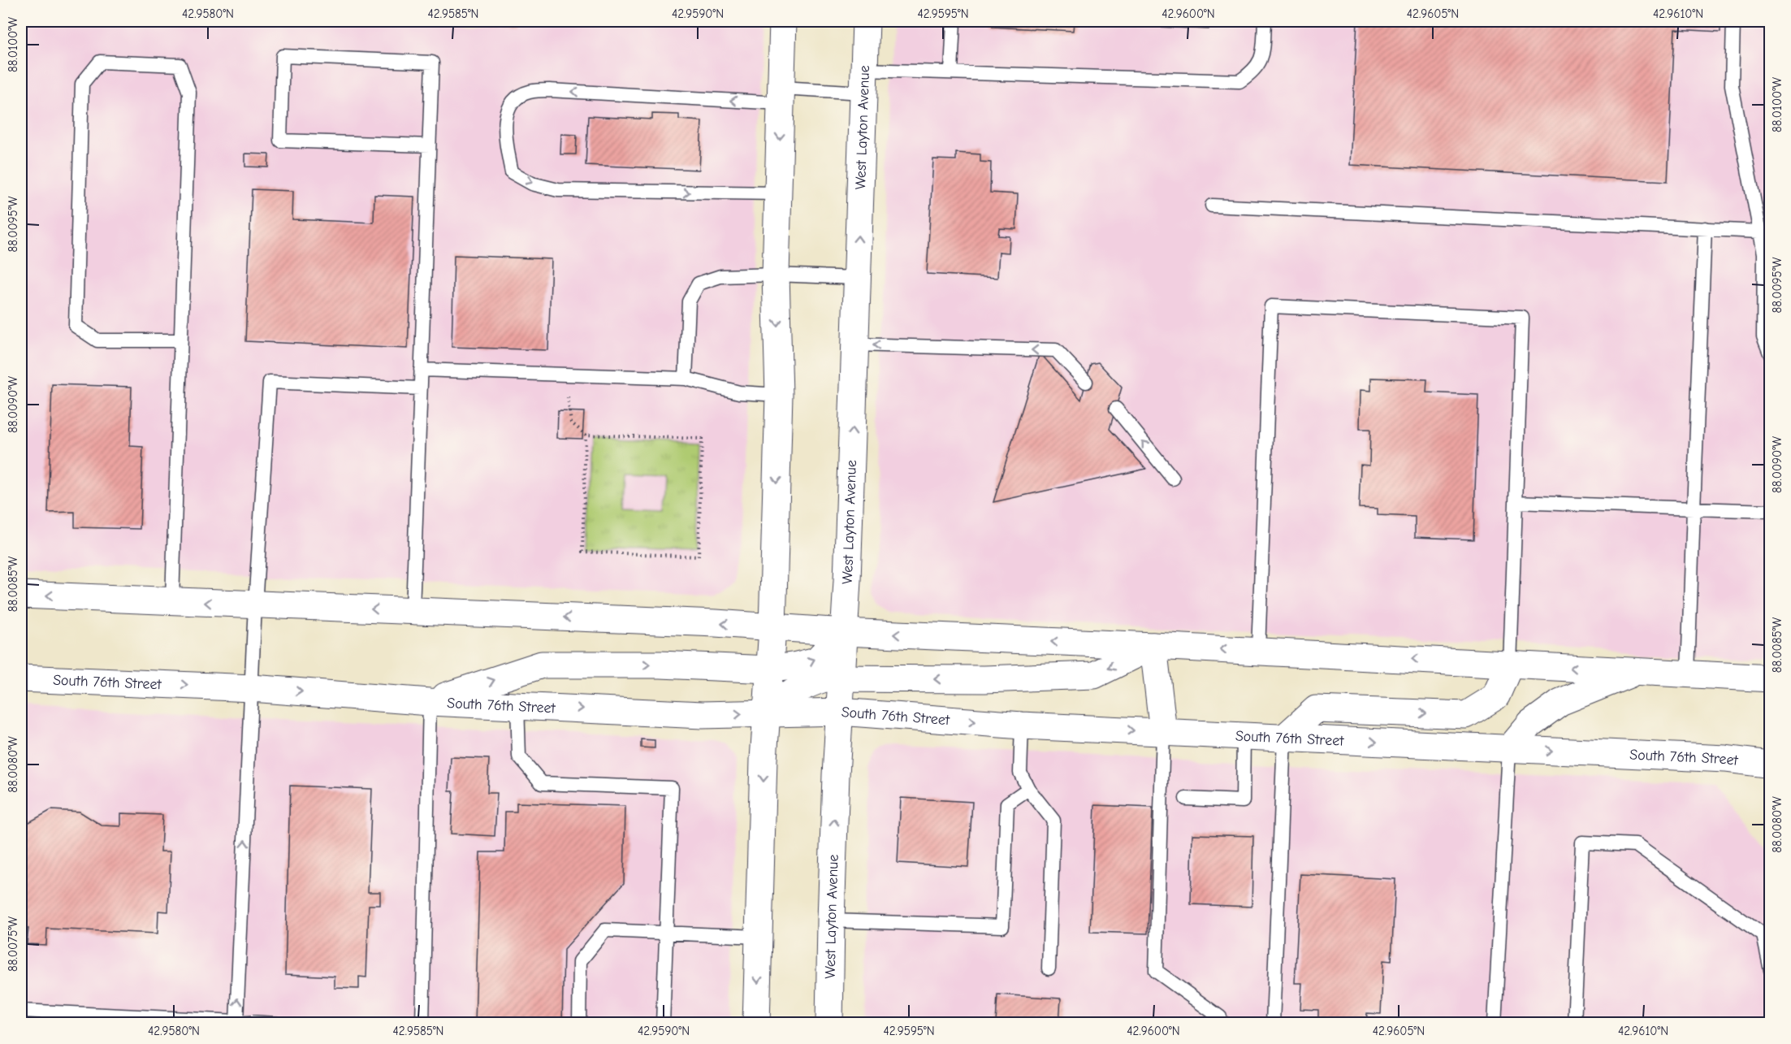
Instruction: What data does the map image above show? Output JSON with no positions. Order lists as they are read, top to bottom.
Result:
{
  "streets": {
    "main road": ["West Layton Avenue", "South 76th Street"]
  },
  "crossings": [
    ["West Layton Avenue", "South 76th Street"]
  ],
  "coordinates": [
    "42.9580°N",
    "42.9585°N",
    "42.9590°N",
    "42.9595°N",
    "42.9600°N",
    "42.9605°N",
    "42.9610°N",
    "88.0100°W",
    "88.0095°W",
    "88.0090°W",
    "88.0085°W",
    "88.0080°W",
    "88.0075°W"
  ]
}
